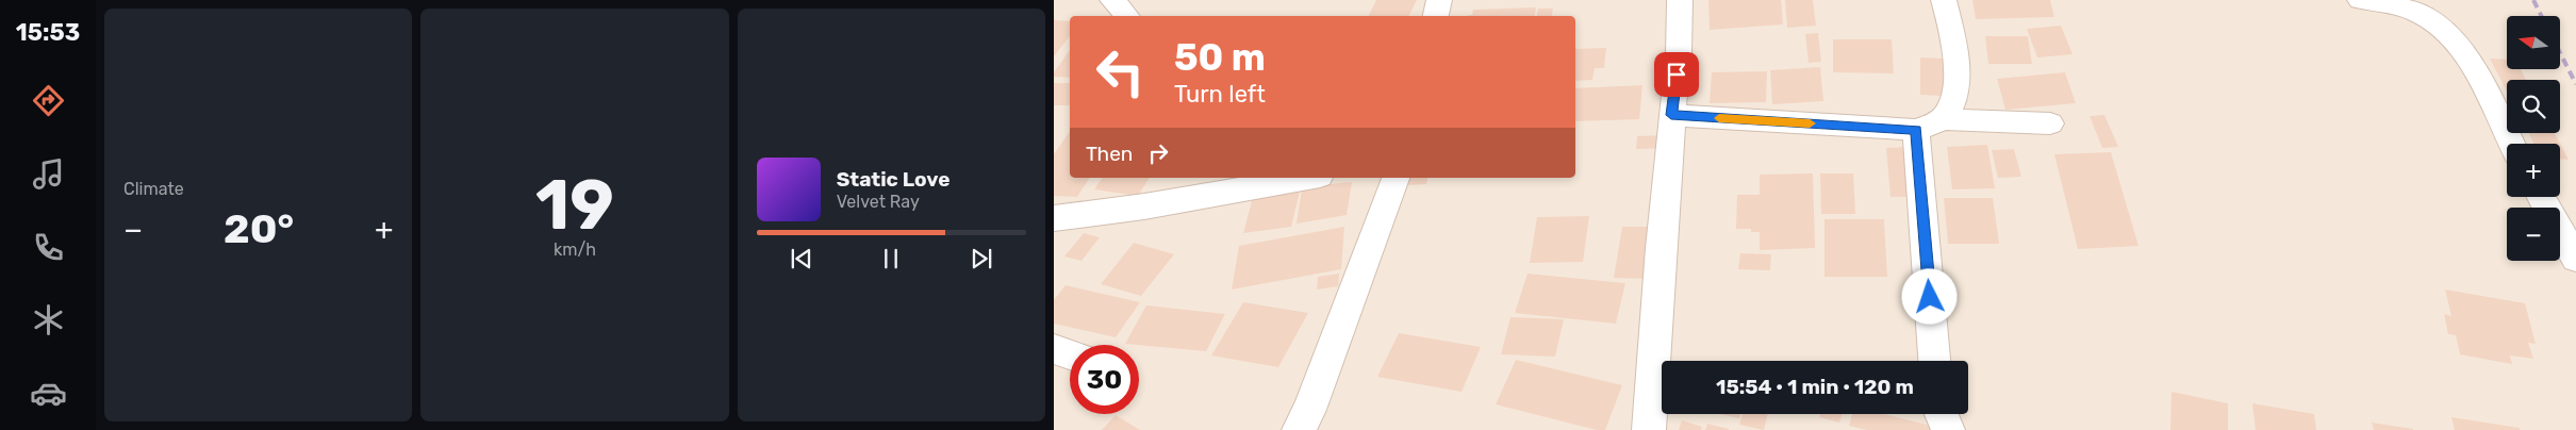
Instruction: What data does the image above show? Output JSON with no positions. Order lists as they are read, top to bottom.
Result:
{
  "north": "left",
  "page": {
    "tabs": "15:53",
    "tile": [
      "Climate",
      ["19", "km/h"]
    ],
    "map_buttons": ["+", "−"],
    "turn": ["50 m", "Turn left"],
    "then": "Then",
    "song": ["Static Love", "Velvet Ray"],
    "heat": ["−", "20°", "+"],
    "limit": "30",
    "trip": "15:54 · 1 min · 120 m"
  }
}
